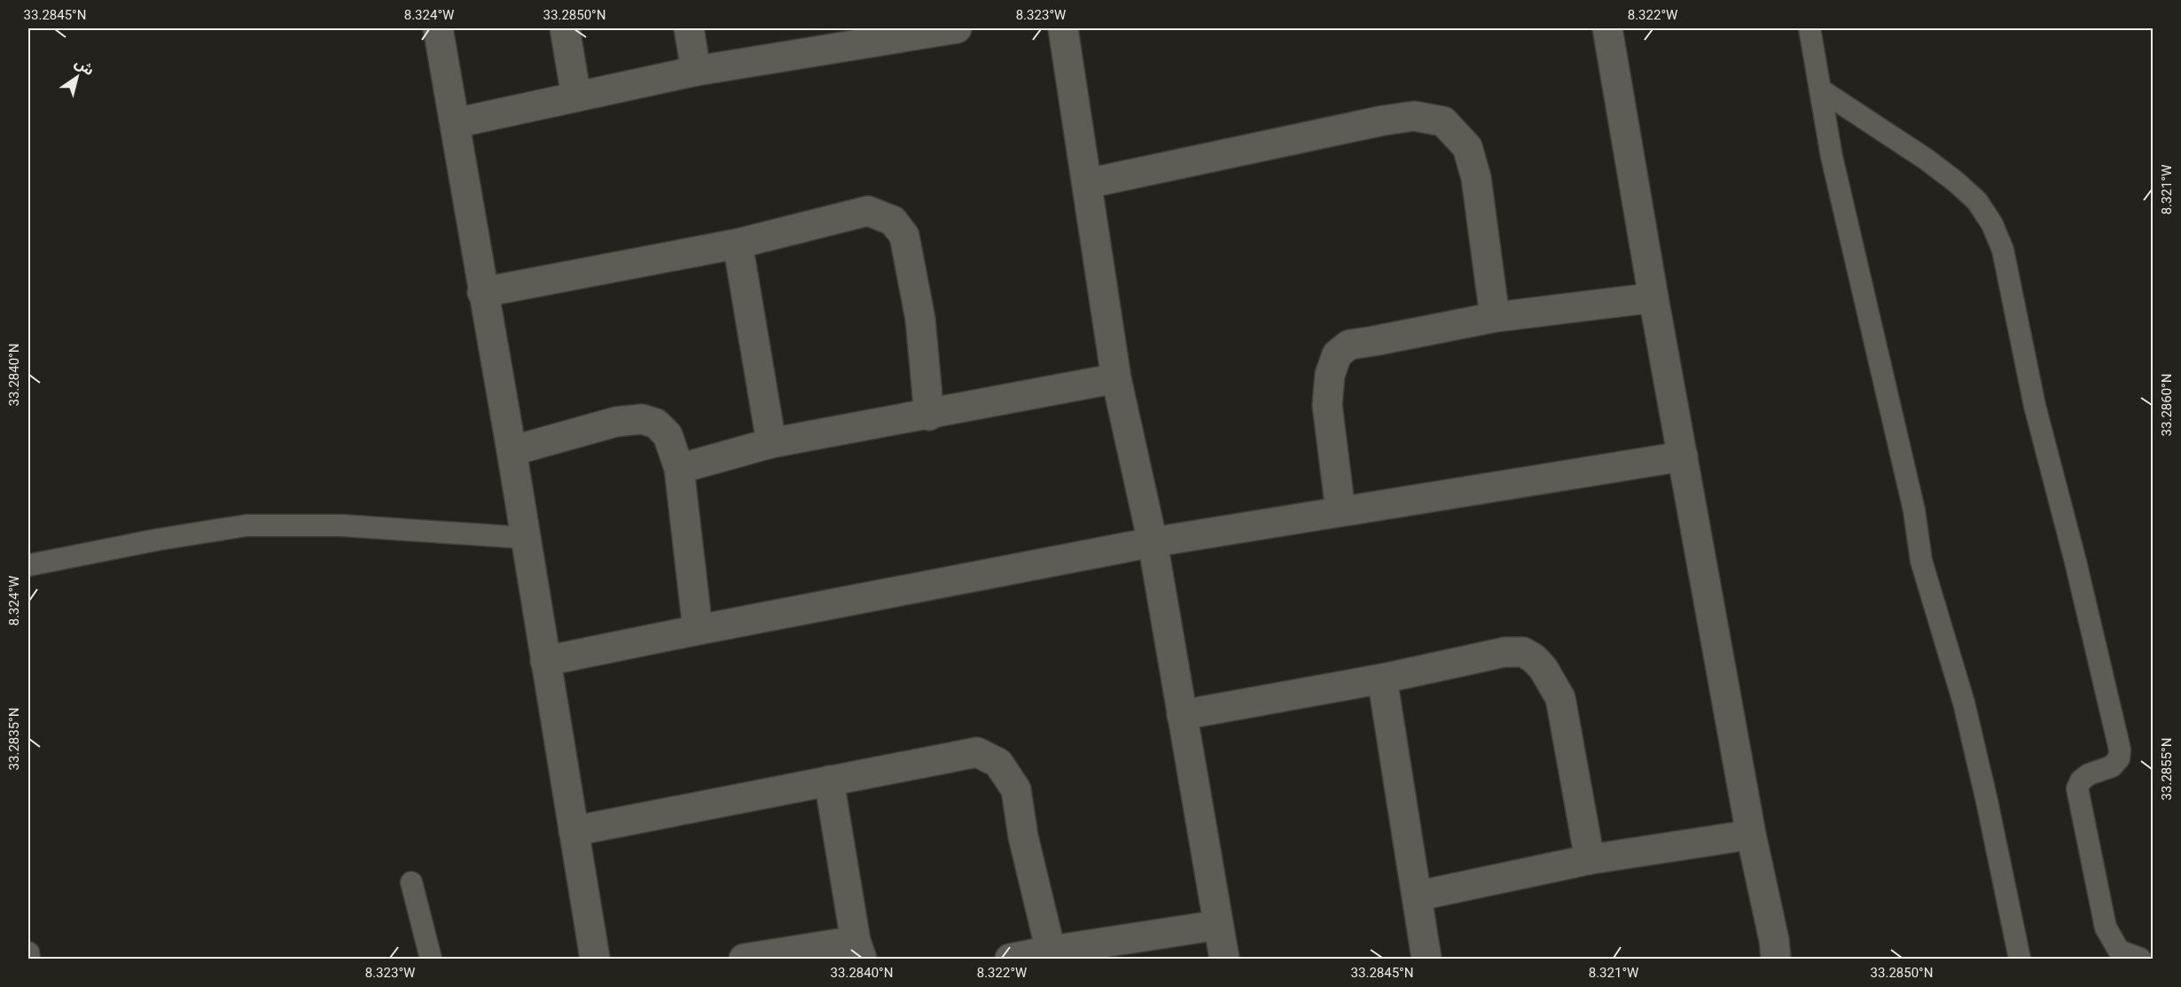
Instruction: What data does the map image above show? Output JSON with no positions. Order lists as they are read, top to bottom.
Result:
{
  "north": "top right",
  "coordinates": [
    "33.2845°N",
    "8.324°W",
    "33.2850°N",
    "8.323°W",
    "8.322°W",
    "8.321°W",
    "33.2840°N",
    "33.2860°N",
    "33.2835°N",
    "33.2855°N"
  ]
}
